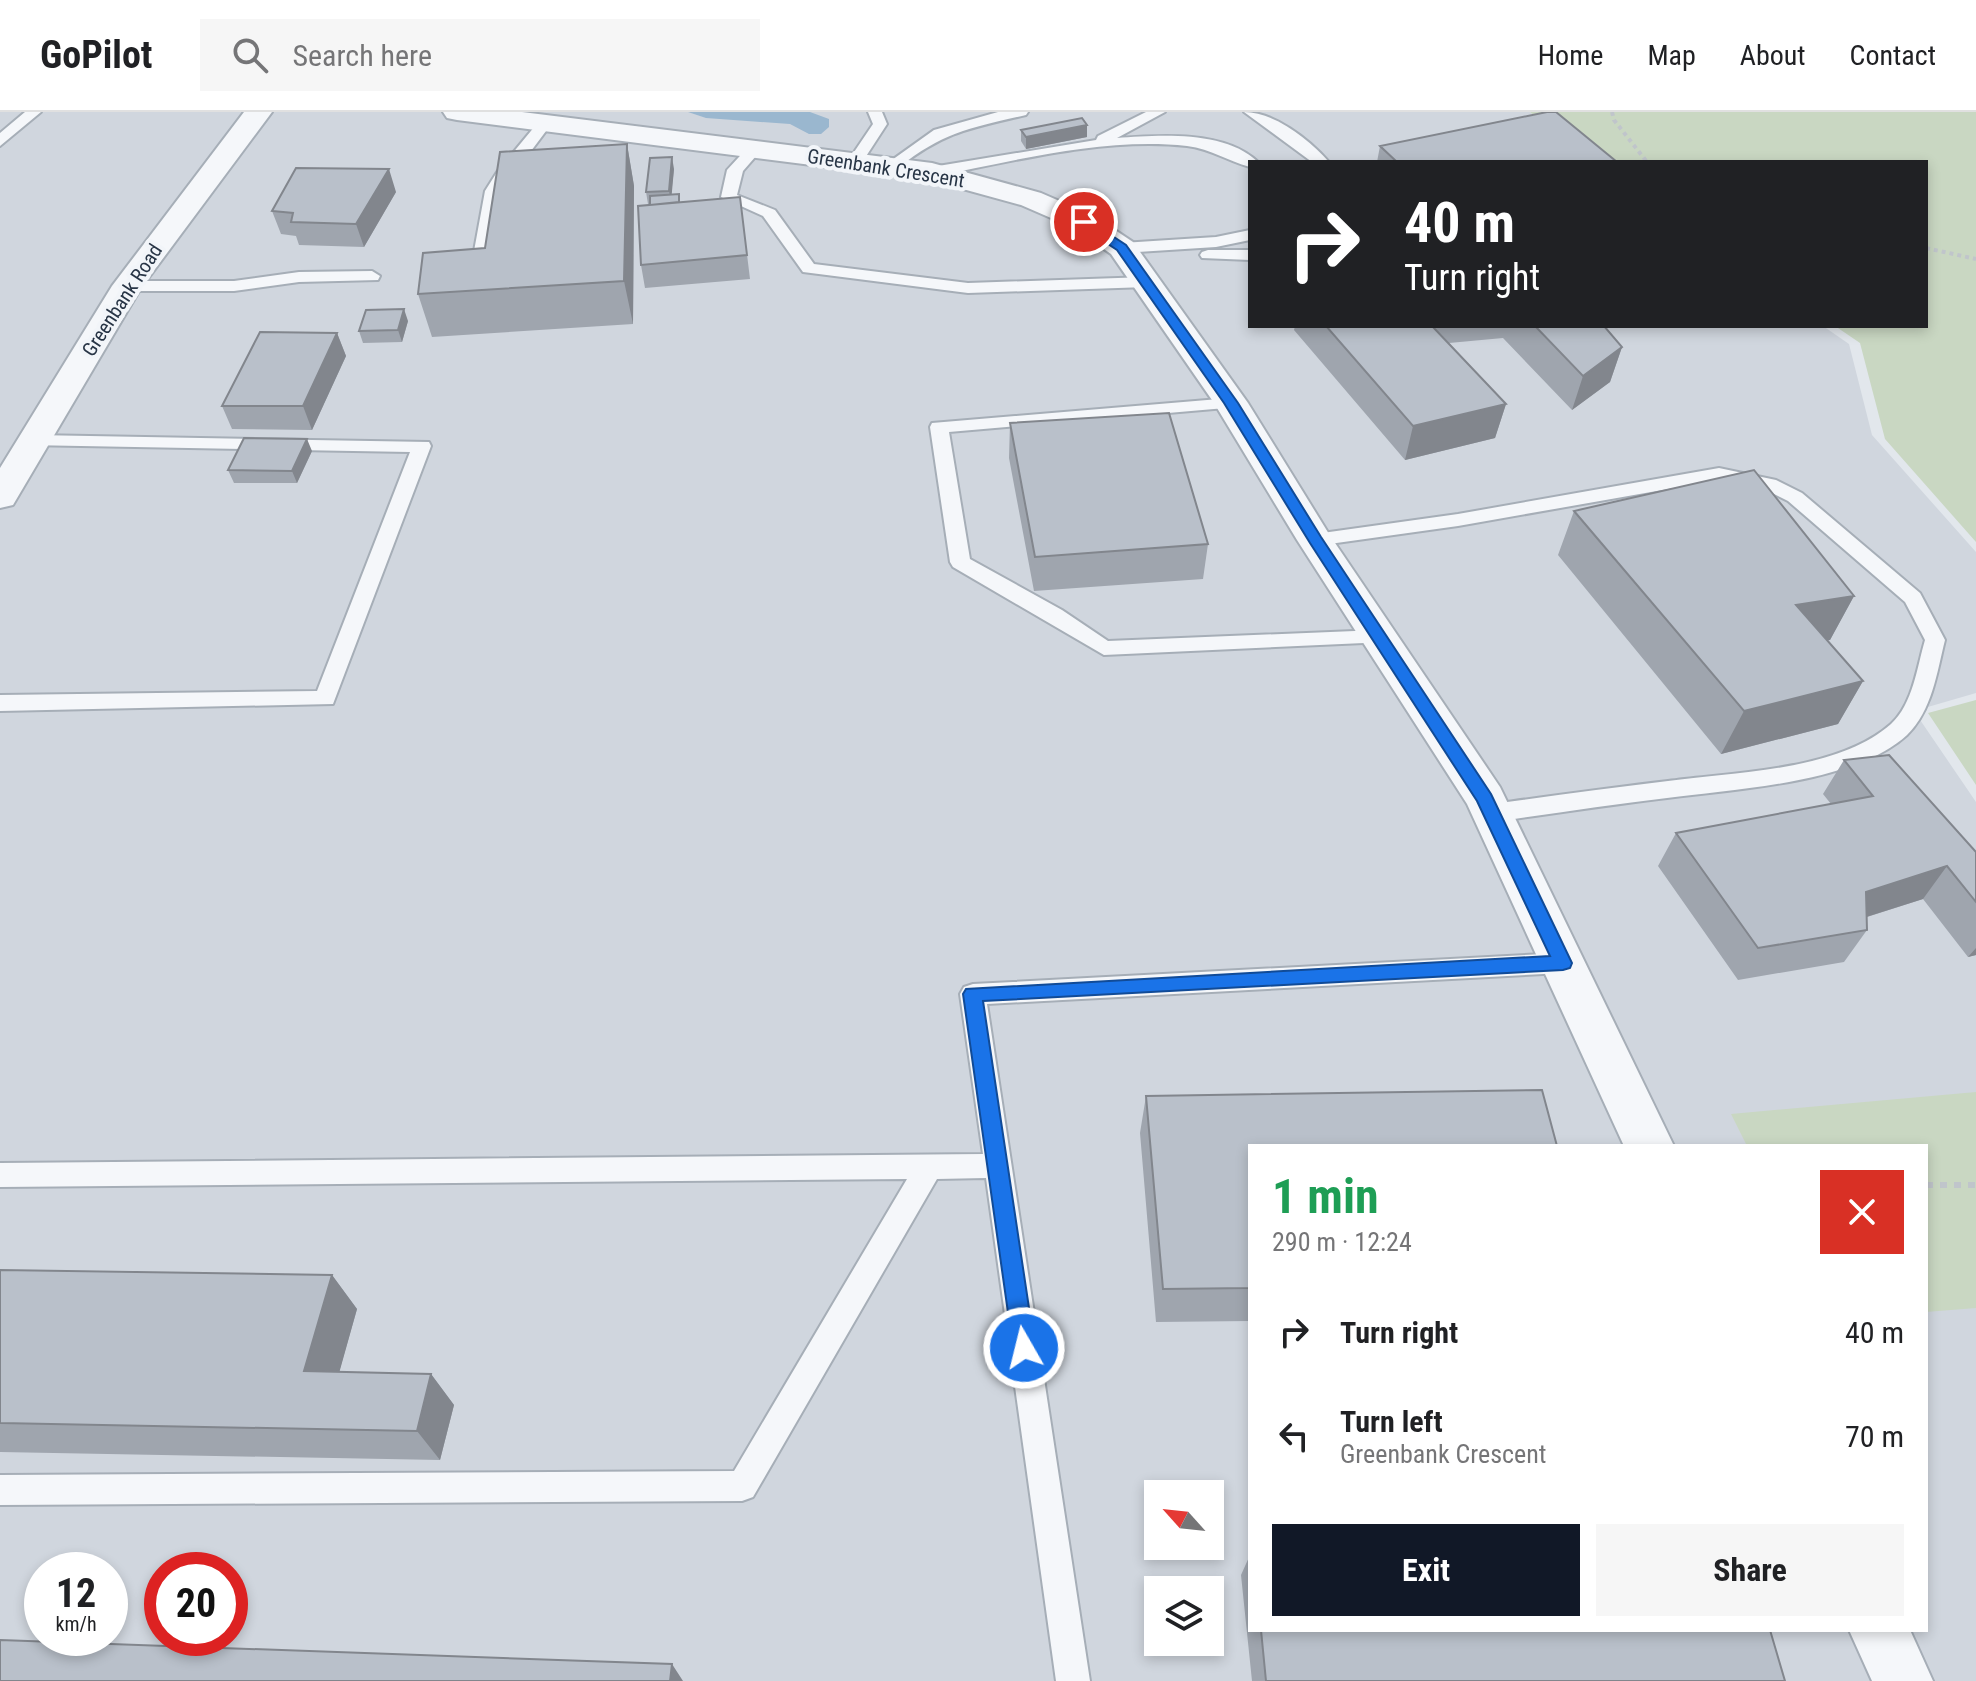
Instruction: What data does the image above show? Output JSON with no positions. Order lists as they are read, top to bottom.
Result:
{
  "streets": {
    "street": ["Greenbank Crescent", "Greenbank Road"]
  },
  "north": "top left",
  "page": {
    "header": "GoPilot",
    "search": "Search here",
    "nav": [
      "Home",
      "Map",
      "About",
      "Contact"
    ],
    "turn": ["40 m", "Turn right"],
    "heading": ["1 min", "290 m · 12:24"],
    "list": [
      {
        "name": "Turn right",
        "value": "40 m"
      },
      {
        "name": "Turn left",
        "note": "Greenbank Crescent",
        "value": "70 m"
      }
    ],
    "buttons": ["Exit", "Share"],
    "speed": "12 km/h",
    "limit": "20"
  }
}
